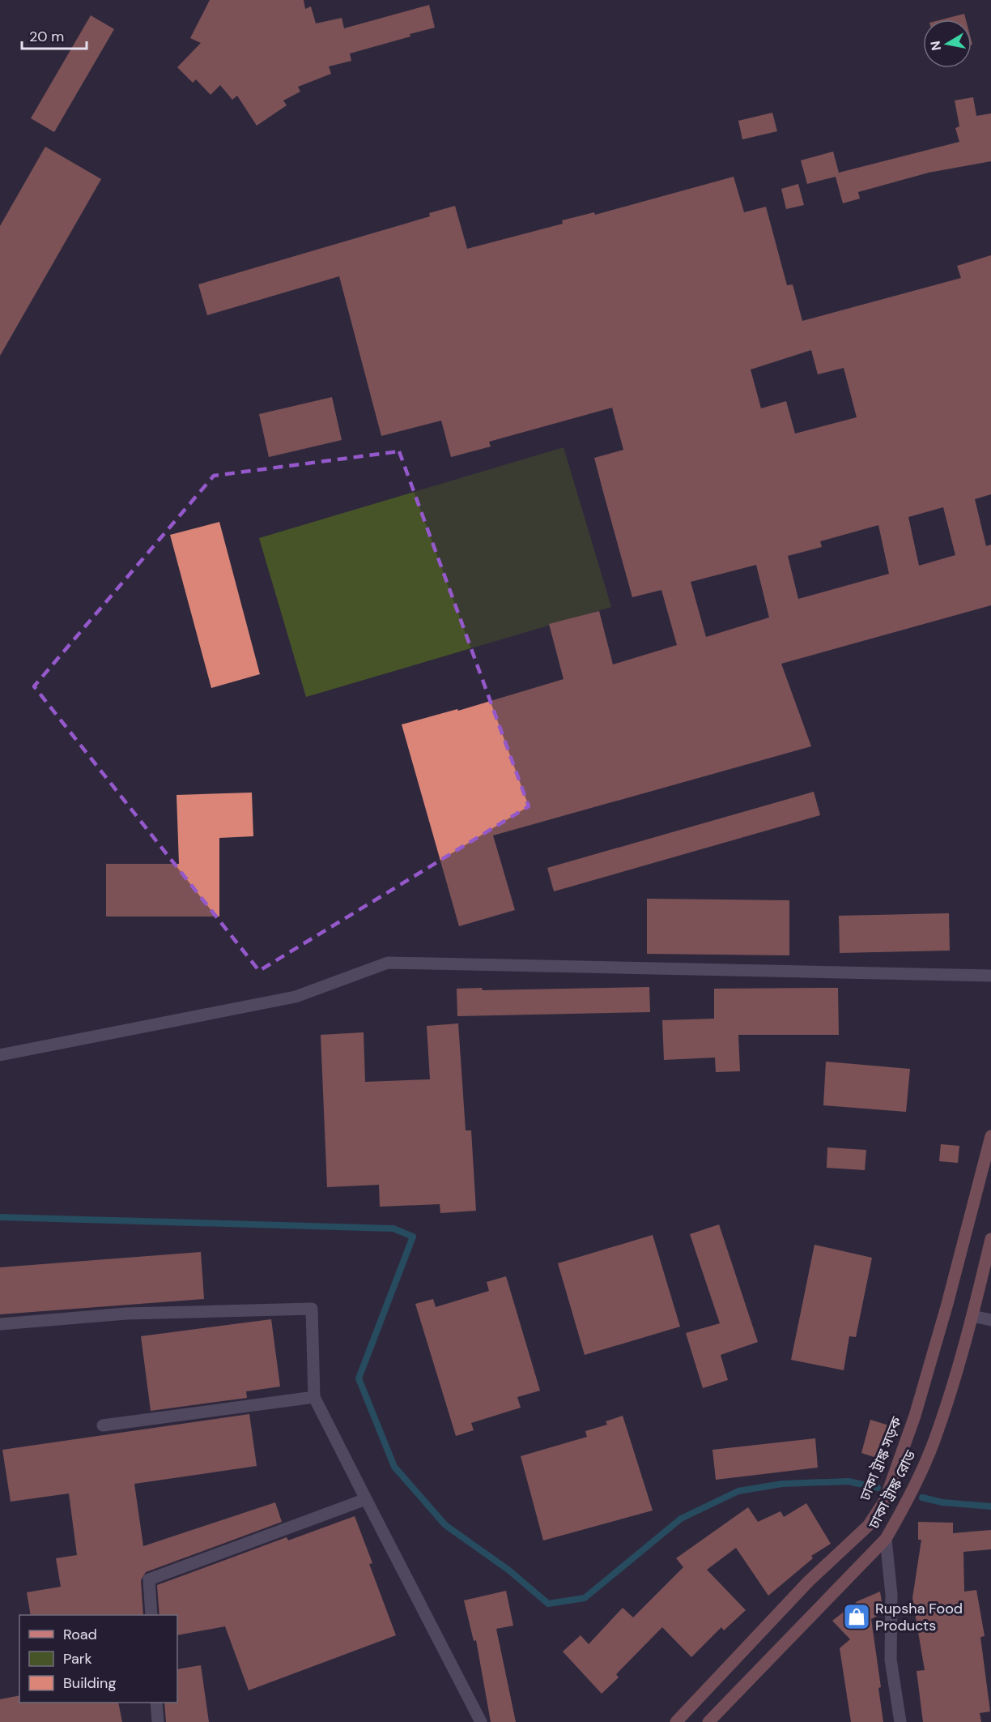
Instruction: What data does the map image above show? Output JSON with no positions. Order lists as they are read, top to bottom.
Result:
{
  "streets": {
    "main road": ["ঢাকা ট্রাঙ্ক সড়ক", "ঢাকা ট্রাঙ্ক রোড"]
  },
  "places": {
    "shop": ["Rupsha Food Products"]
  },
  "legend": ["Road", "Park", "Building"],
  "scale_bar": "20 m",
  "north": "left"
}
